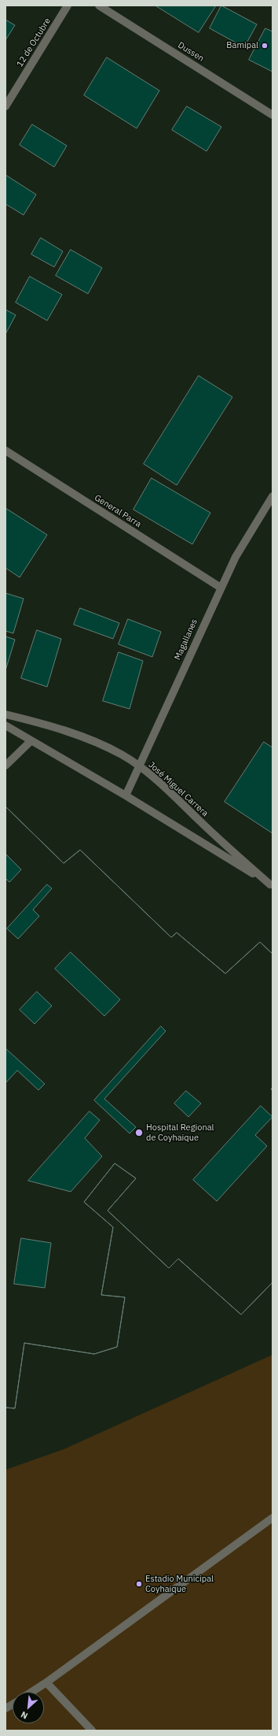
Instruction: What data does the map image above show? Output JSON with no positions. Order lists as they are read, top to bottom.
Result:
{
  "streets": {
    "street": [
      "12 de Octubre",
      "Dussen",
      "General Parra",
      "Magallanes",
      "José Miguel Carrera"
    ]
  },
  "crossings": [
    ["General Parra", "Magallanes"],
    ["Magallanes", "José Miguel Carrera"]
  ],
  "places": ["Bamipal", "Hospital Regional de Coyhaique", "Estadio Municipal Coyhaique"],
  "north": "bottom left"
}
